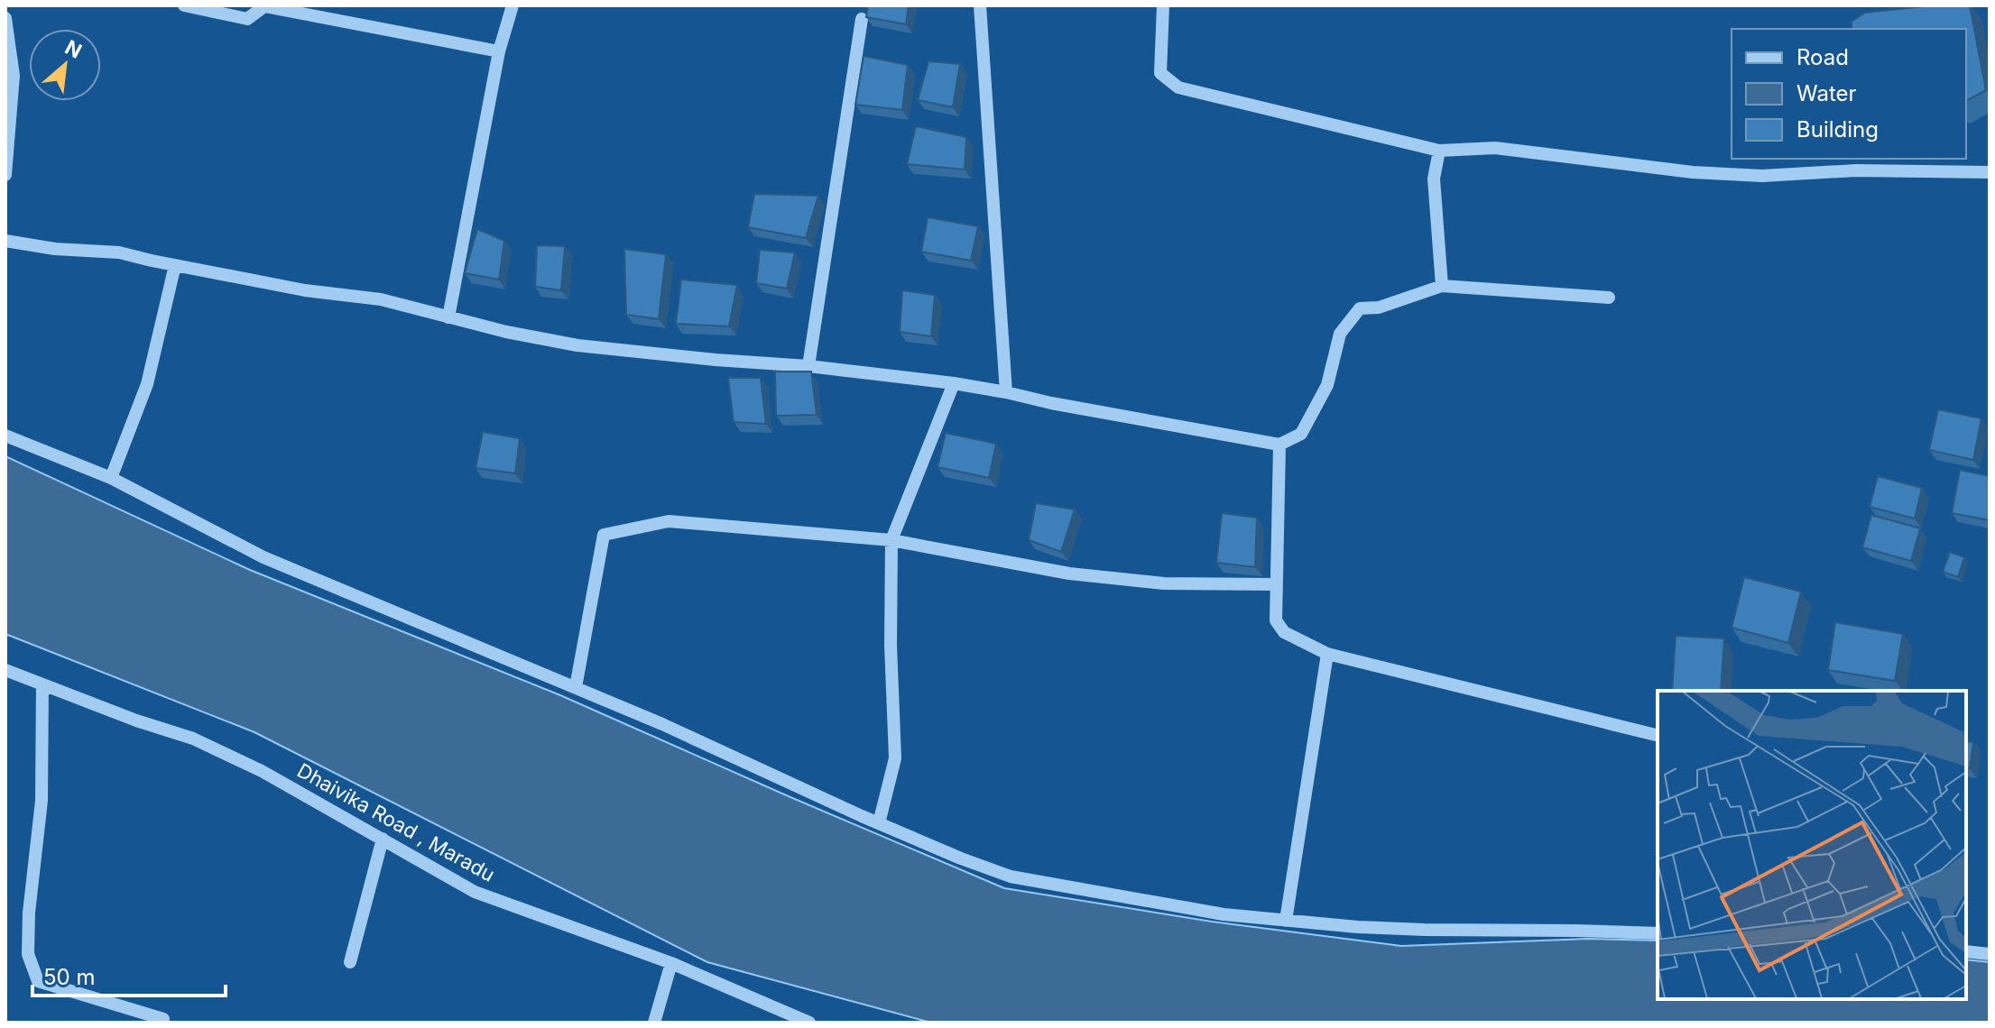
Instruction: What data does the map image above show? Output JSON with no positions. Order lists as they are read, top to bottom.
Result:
{
  "streets": {
    "street": ["Dhaivika Road , Maradu"]
  },
  "legend": ["Road", "Water", "Building"],
  "scale_bar": "50 m",
  "north": "top right"
}
